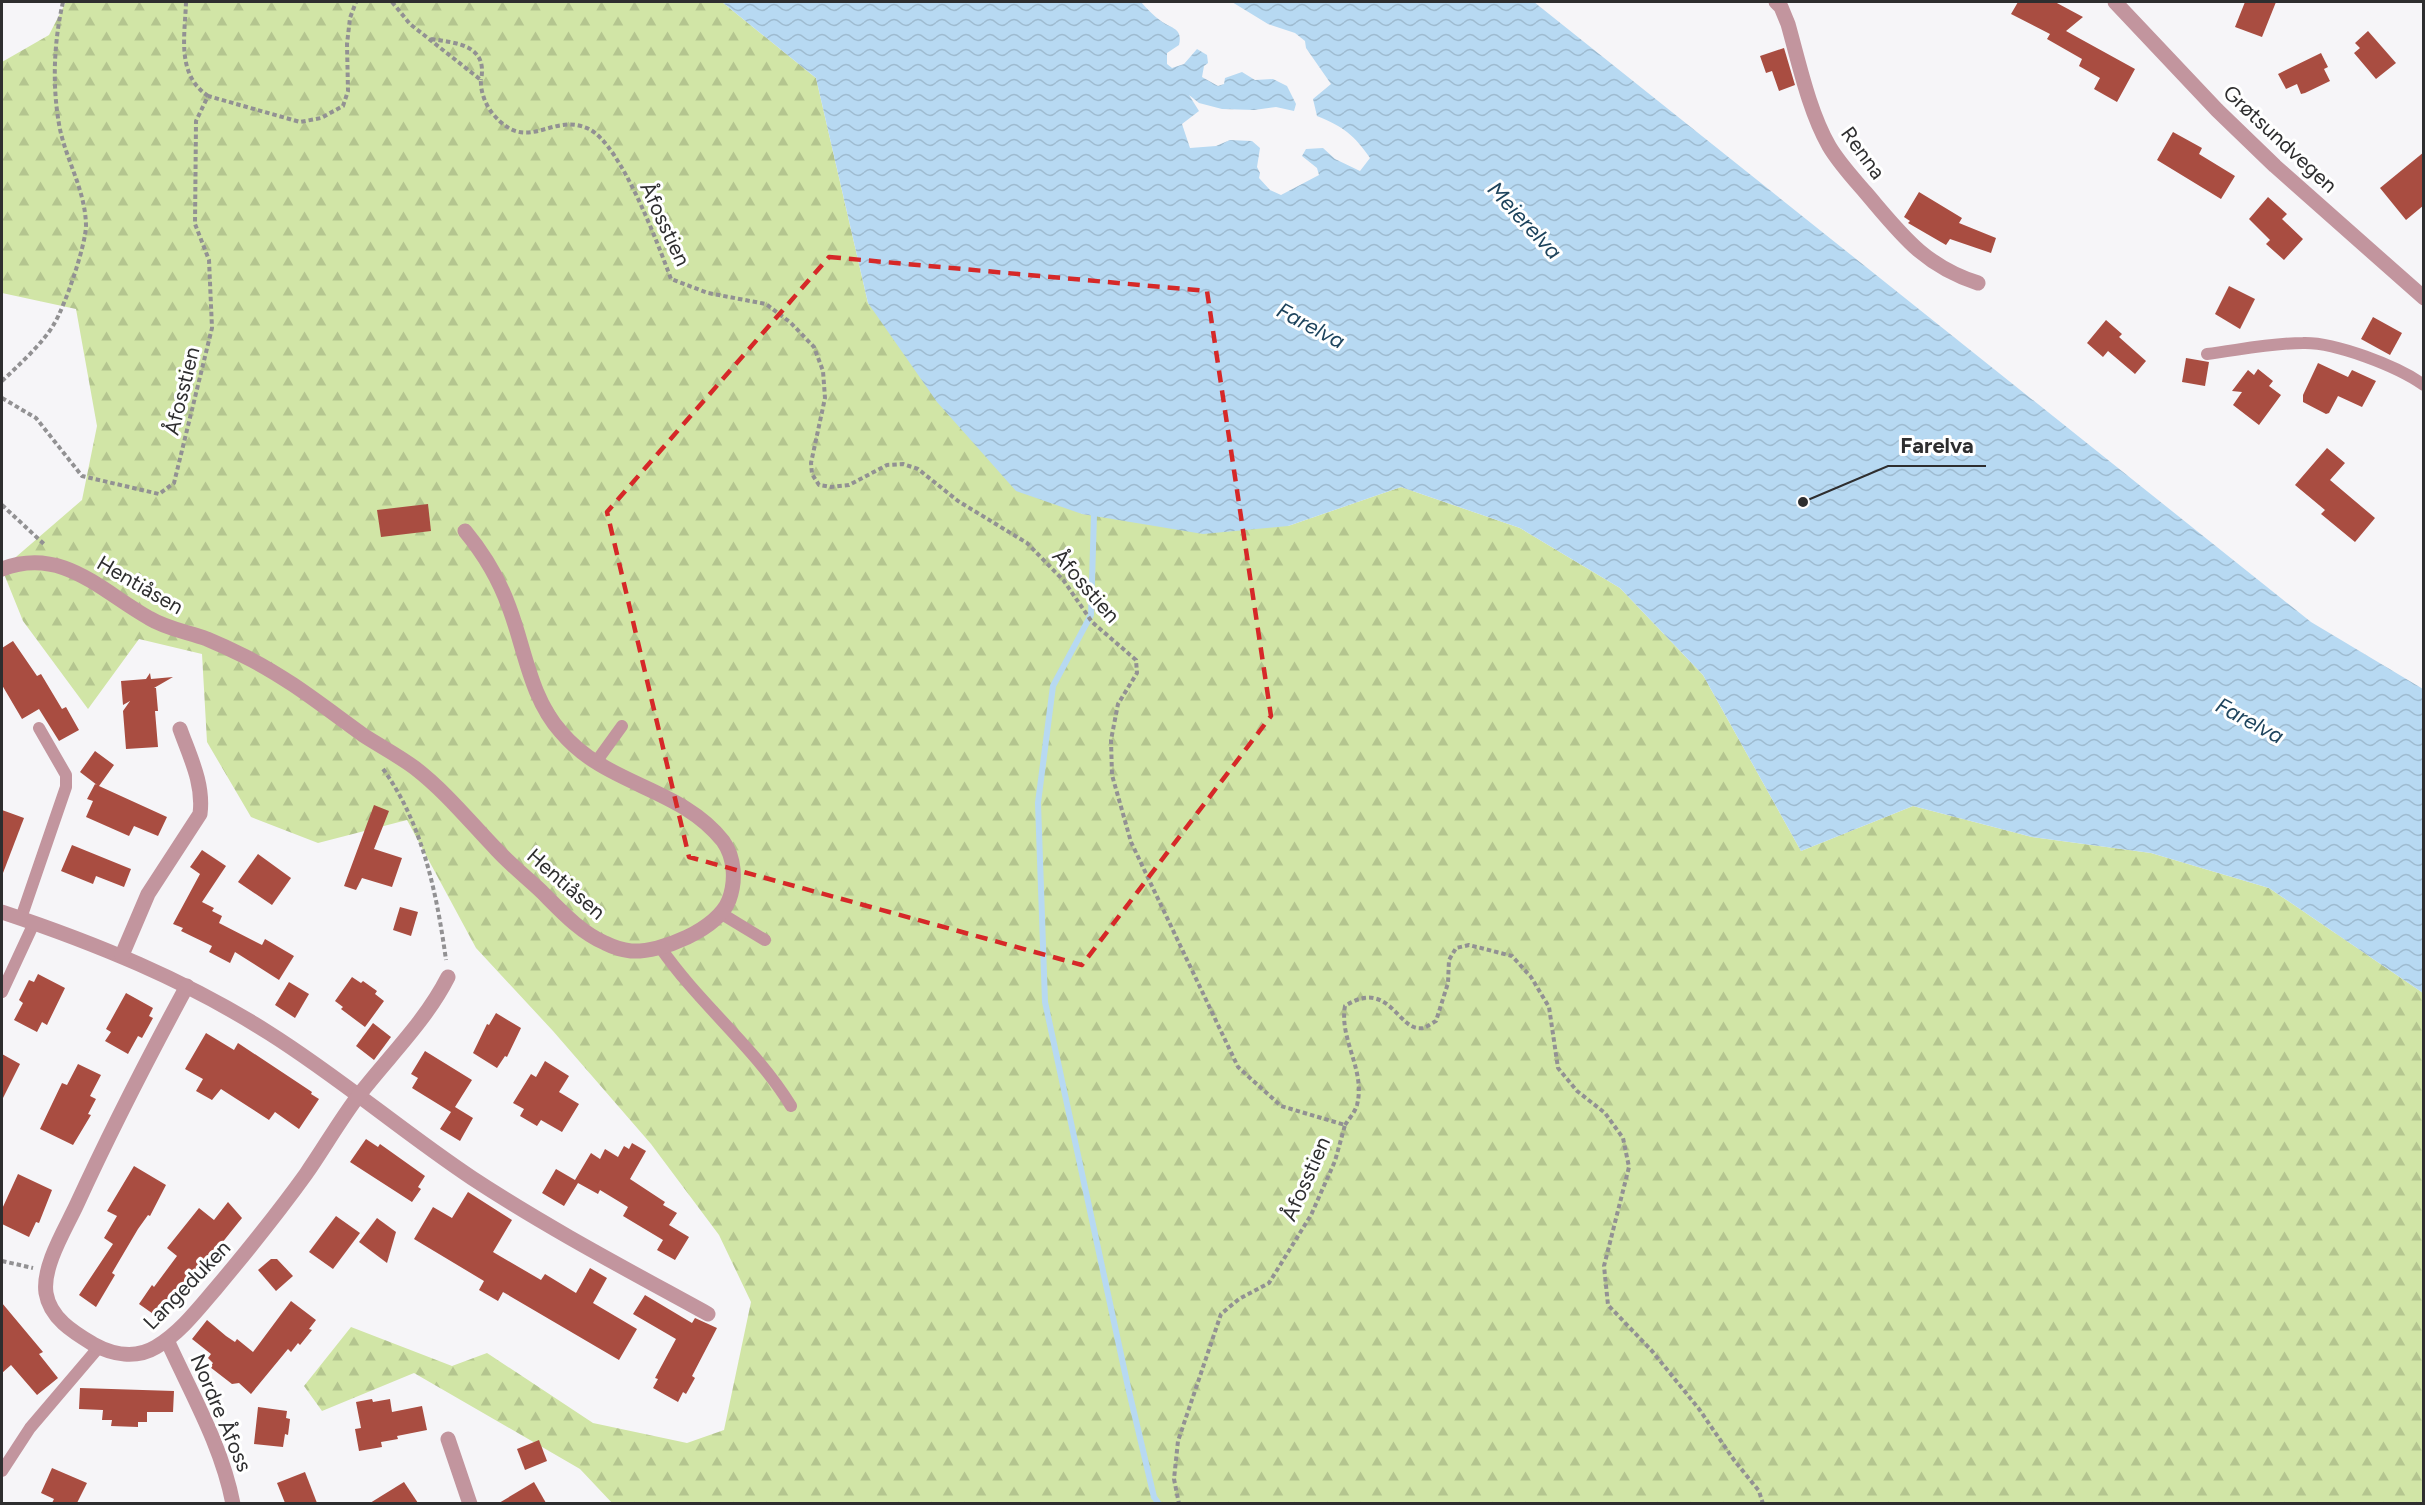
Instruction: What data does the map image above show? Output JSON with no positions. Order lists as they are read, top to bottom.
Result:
{
  "streets": {
    "street": [
      "Grøtsundvegen",
      "Renna",
      "Hentiåsen",
      "Langeduken",
      "Nordre Åfoss"
    ],
    "path": ["Åfosstien"]
  },
  "crossings": [
    ["Langeduken", "Nordre Åfoss"]
  ],
  "water": ["Meierelva", "Farelva"],
  "places": ["Farelva"]
}
